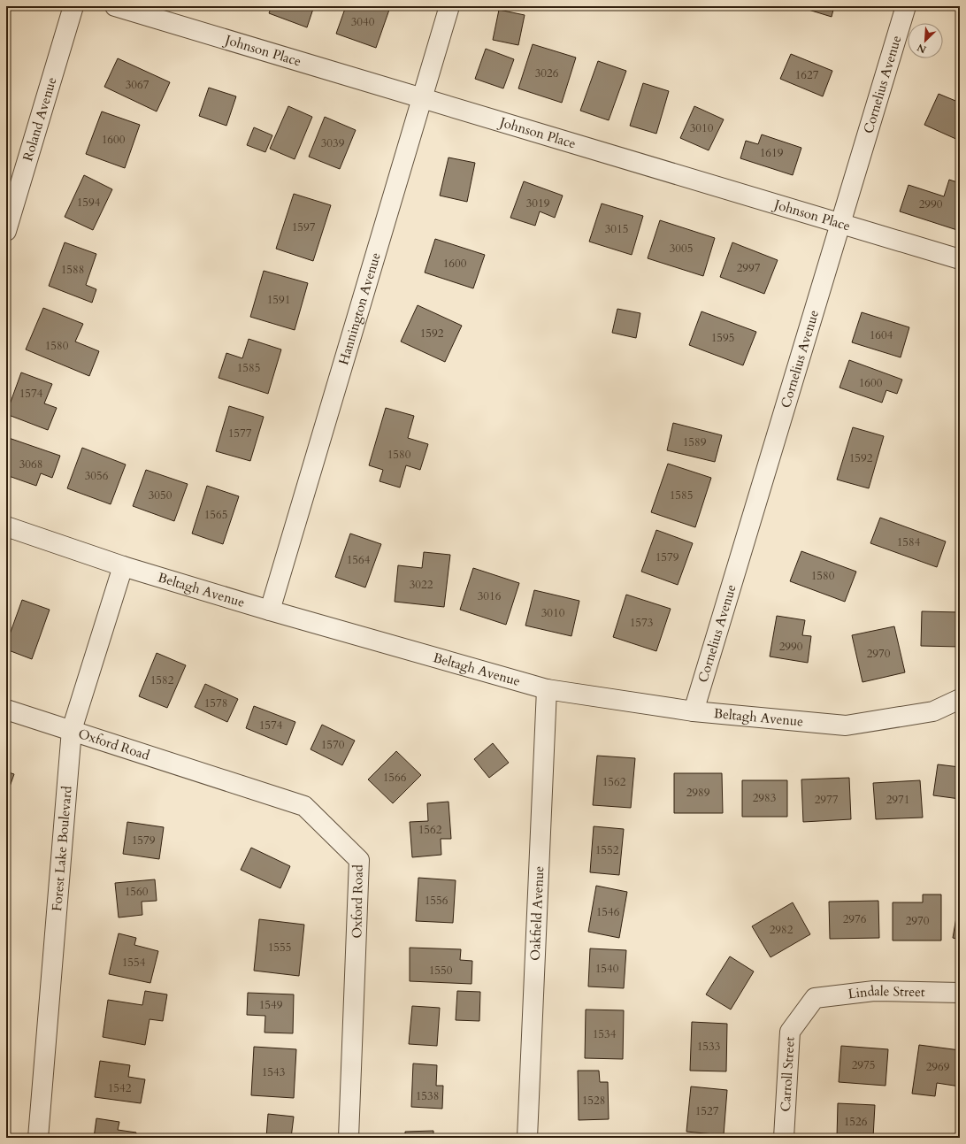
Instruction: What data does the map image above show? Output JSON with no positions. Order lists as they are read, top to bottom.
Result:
{
  "streets": {
    "street": [
      "Johnson Place",
      "Cornelius Avenue",
      "Roland Avenue",
      "Hannington Avenue",
      "Beltagh Avenue",
      "Oxford Road",
      "Forest Lake Boulevard",
      "Oakfield Avenue",
      "Lindale Street",
      "Carroll Street"
    ]
  },
  "crossings": [
    ["Johnson Place", "Cornelius Avenue"],
    ["Johnson Place", "Hannington Avenue"],
    ["Cornelius Avenue", "Beltagh Avenue"],
    ["Hannington Avenue", "Beltagh Avenue"],
    ["Beltagh Avenue", "Forest Lake Boulevard"],
    ["Beltagh Avenue", "Oakfield Avenue"],
    ["Oxford Road", "Forest Lake Boulevard"],
    ["Lindale Street", "Carroll Street"]
  ],
  "house_numbers": [
    "3040",
    "3026",
    "1627",
    "3067",
    "3010",
    "1600",
    "3039",
    "1619",
    "1594",
    "3019",
    "2990",
    "1597",
    "3015",
    "3005",
    "1600",
    "2997",
    "1588",
    "1591",
    "1592",
    "1604",
    "1595",
    "1580",
    "1585",
    "1600",
    "1574",
    "1577",
    "1589",
    "1580",
    "1592",
    "3068",
    "3056",
    "3050",
    "1585",
    "1565",
    "1584",
    "1579",
    "1564",
    "1580",
    "3022",
    "3016",
    "3010",
    "1573",
    "2990",
    "2970",
    "1582",
    "1578",
    "1574",
    "1570",
    "1566",
    "1562",
    "2989",
    "2983",
    "2977",
    "2971",
    "1562",
    "1579",
    "1552",
    "1560",
    "1556",
    "1546",
    "2976",
    "2970",
    "2982",
    "1555",
    "1554",
    "1540",
    "1550",
    "1549",
    "1534",
    "1533",
    "2975",
    "2969",
    "1543",
    "1542",
    "1538",
    "1528",
    "1527",
    "1526"
  ],
  "north": "bottom left"
}
